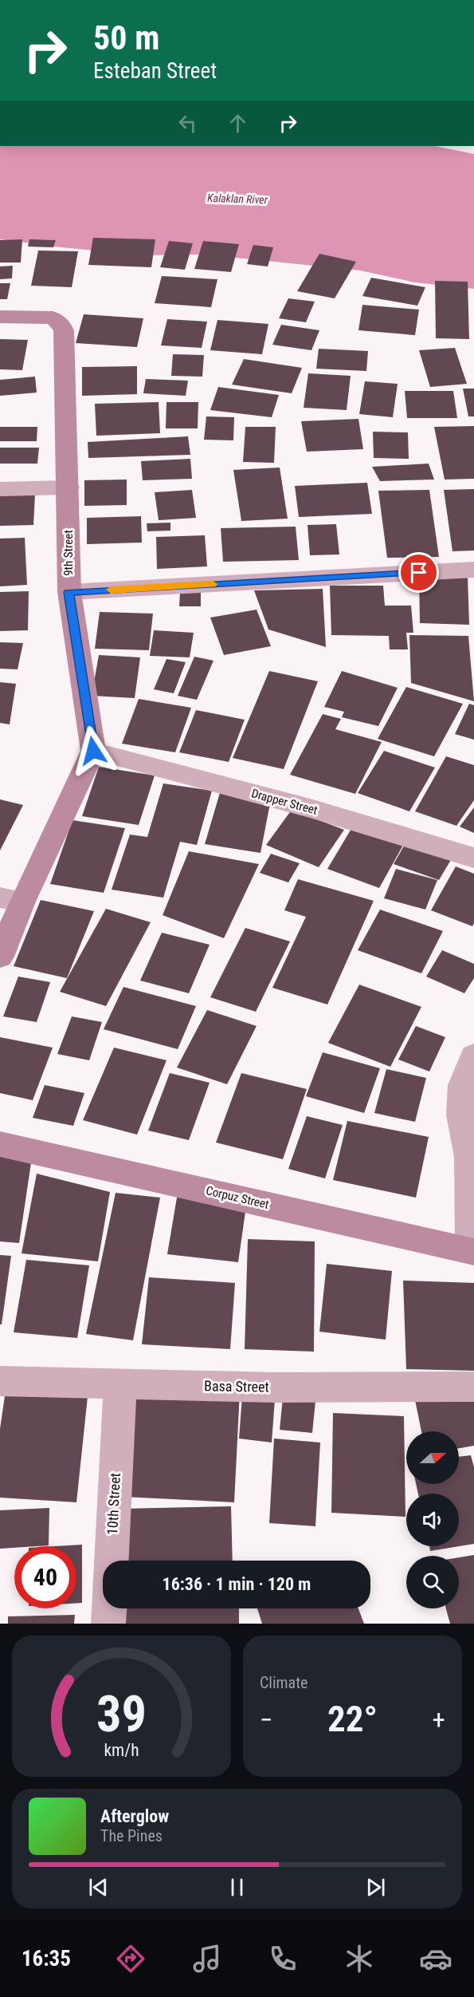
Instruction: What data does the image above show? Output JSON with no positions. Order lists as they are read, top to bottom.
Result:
{
  "streets": {
    "street": [
      "9th Street",
      "Drapper Street",
      "Corpuz Street",
      "Basa Street",
      "10th Street"
    ]
  },
  "crossings": [
    ["9th Street", "Drapper Street"],
    ["Basa Street", "10th Street"]
  ],
  "water": ["Kalaklan River"],
  "north": "right",
  "page": {
    "turn": ["50 m", "Esteban Street"],
    "limit": "40",
    "trip": "16:36 · 1 min · 120 m",
    "tile": "Climate",
    "heat": ["−", "22°", "+"],
    "song": ["Afterglow", "The Pines"],
    "tabs": "16:35",
    "gauge": ["39", "km/h"]
  }
}
